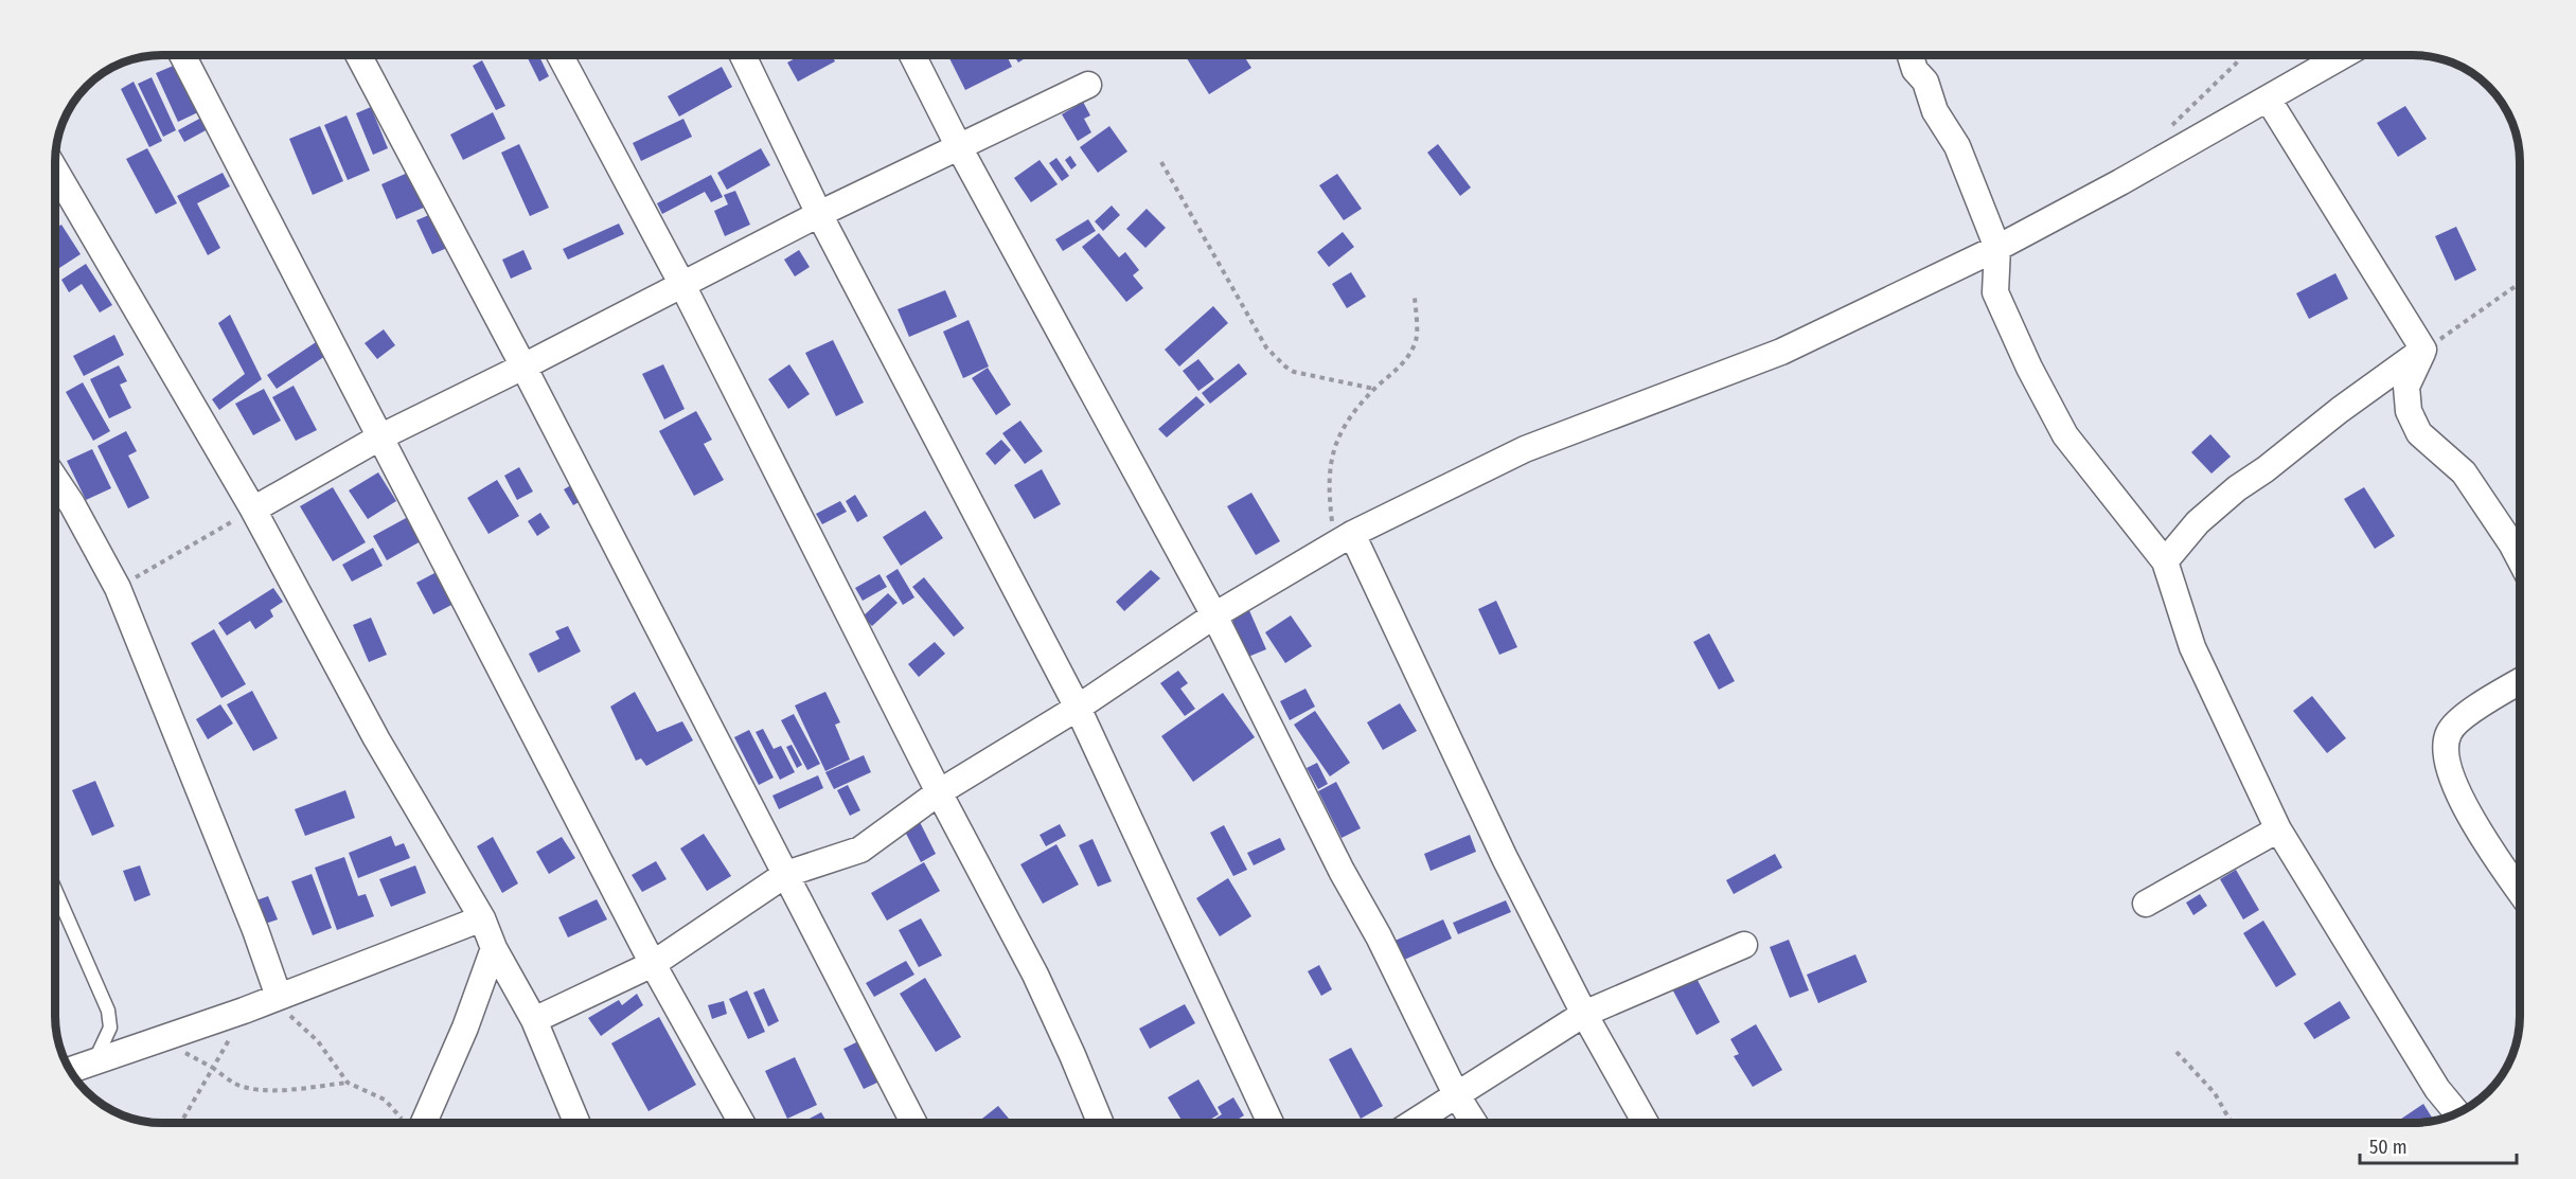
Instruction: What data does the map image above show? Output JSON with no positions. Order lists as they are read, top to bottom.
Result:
{
  "scale_bar": "50 m"
}
